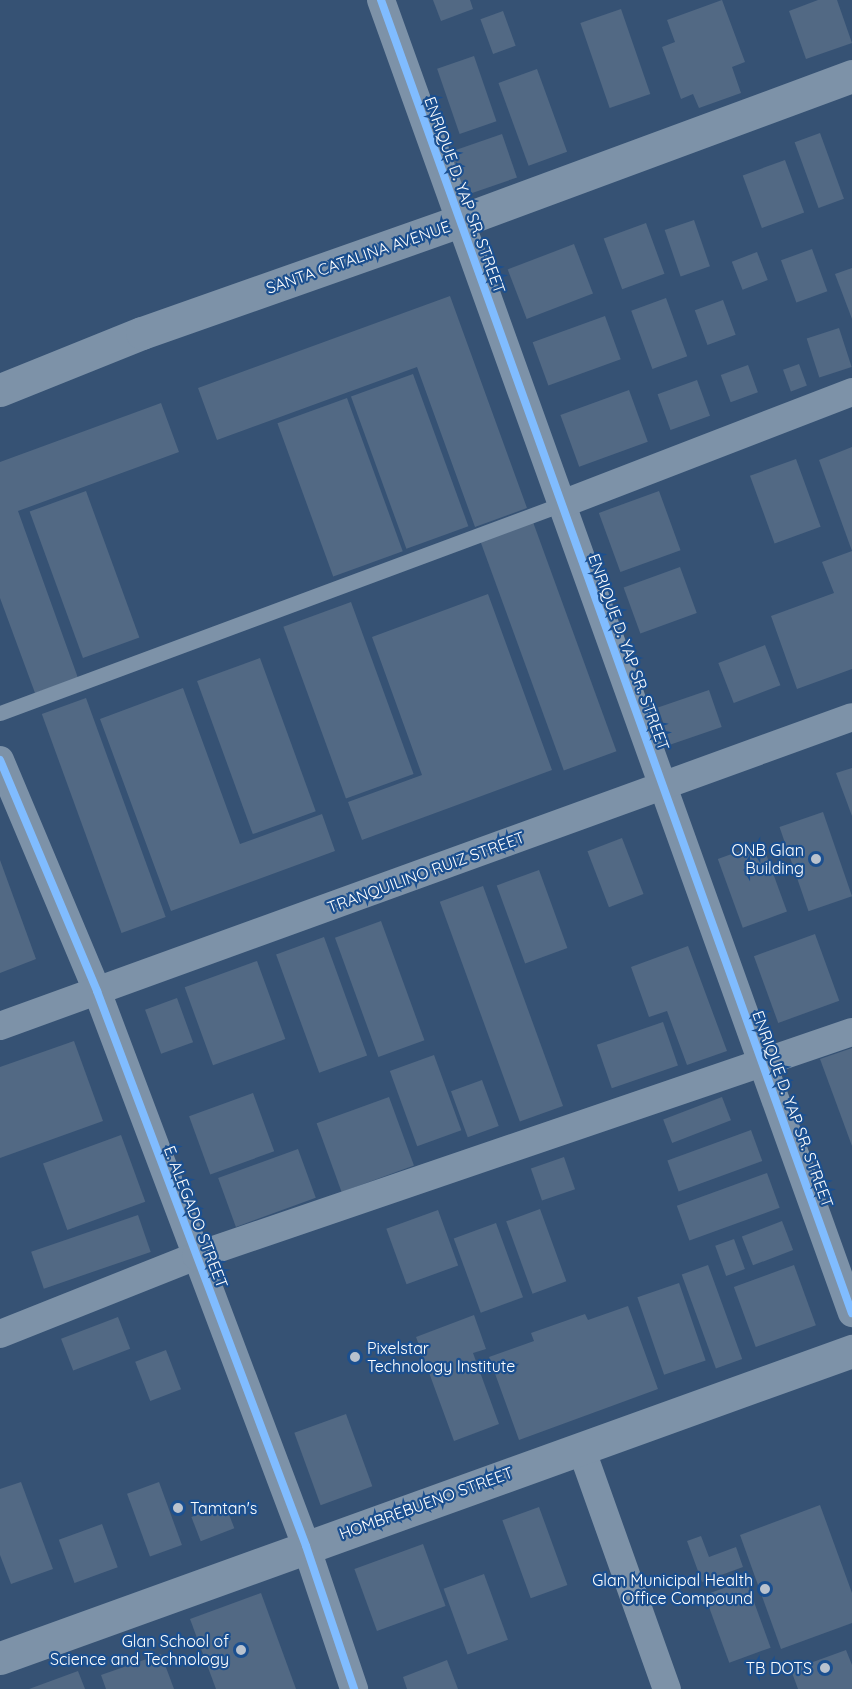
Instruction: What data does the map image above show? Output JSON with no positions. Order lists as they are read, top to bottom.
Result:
{
  "streets": {
    "street": [
      "ENRIQUE D. YAP SR. STREET",
      "SANTA CATALINA AVENUE",
      "TRANQUILINO RUIZ STREET",
      "E. ALEGADO STREET",
      "HOMBREBUENO STREET"
    ]
  },
  "crossings": [
    ["ENRIQUE D. YAP SR. STREET", "SANTA CATALINA AVENUE"],
    ["ENRIQUE D. YAP SR. STREET", "TRANQUILINO RUIZ STREET"],
    ["TRANQUILINO RUIZ STREET", "E. ALEGADO STREET"],
    ["E. ALEGADO STREET", "HOMBREBUENO STREET"]
  ],
  "places": [
    "ONB Glan Building",
    "Pixelstar Technology Institute",
    "Tamtan's",
    "Glan Municipal Health Office Compound",
    "Glan School of Science and Technology",
    "TB DOTS"
  ]
}
